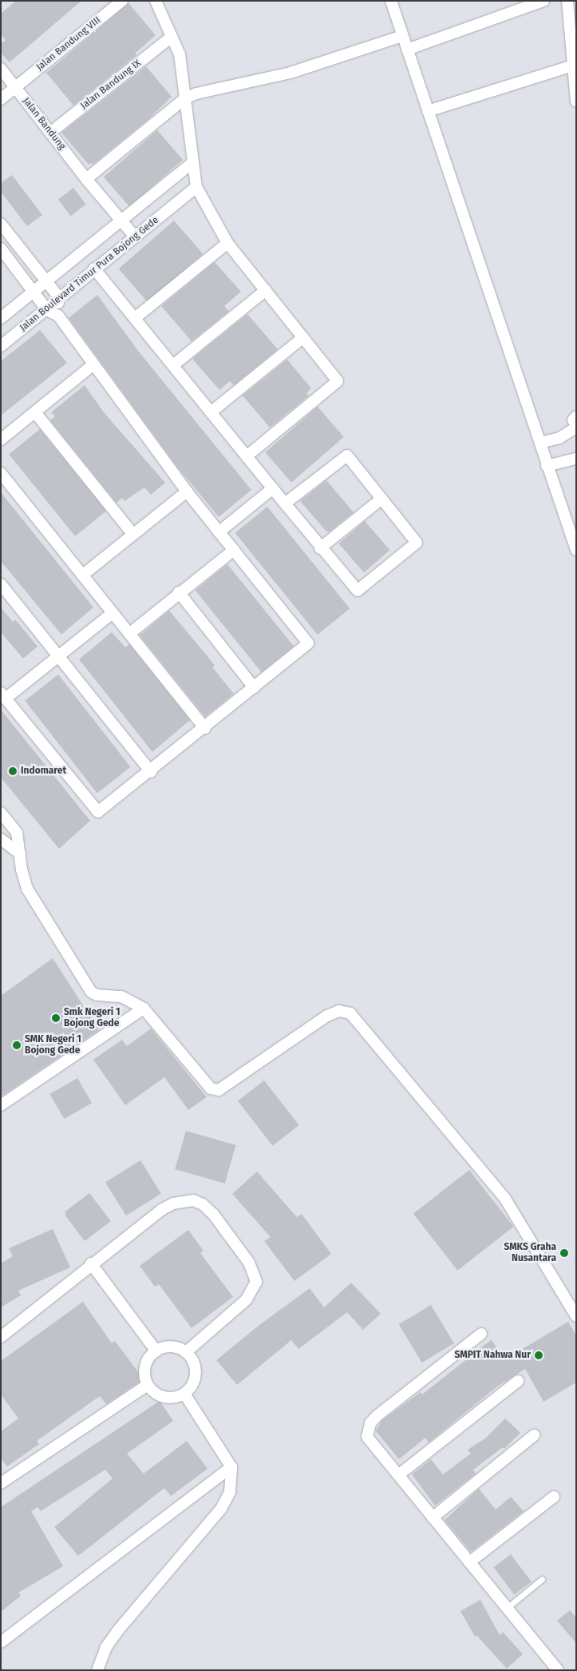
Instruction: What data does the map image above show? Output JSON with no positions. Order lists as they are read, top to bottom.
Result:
{
  "streets": {
    "street": [
      "Jalan Bandung VIII",
      "Jalan Bandung IX",
      "Jalan Bandung",
      "Jalan Boulevard Timur Pura Bojong Gede"
    ]
  },
  "crossings": [
    ["Jalan Bandung VIII", "Jalan Bandung"],
    ["Jalan Bandung IX", "Jalan Bandung"],
    ["Jalan Bandung", "Jalan Boulevard Timur Pura Bojong Gede"]
  ],
  "places": [
    "Indomaret",
    "Smk Negeri 1 Bojong Gede",
    "SMK Negeri 1 Bojong Gede",
    "SMKS Graha Nusantara",
    "SMPIT Nahwa Nur"
  ]
}
